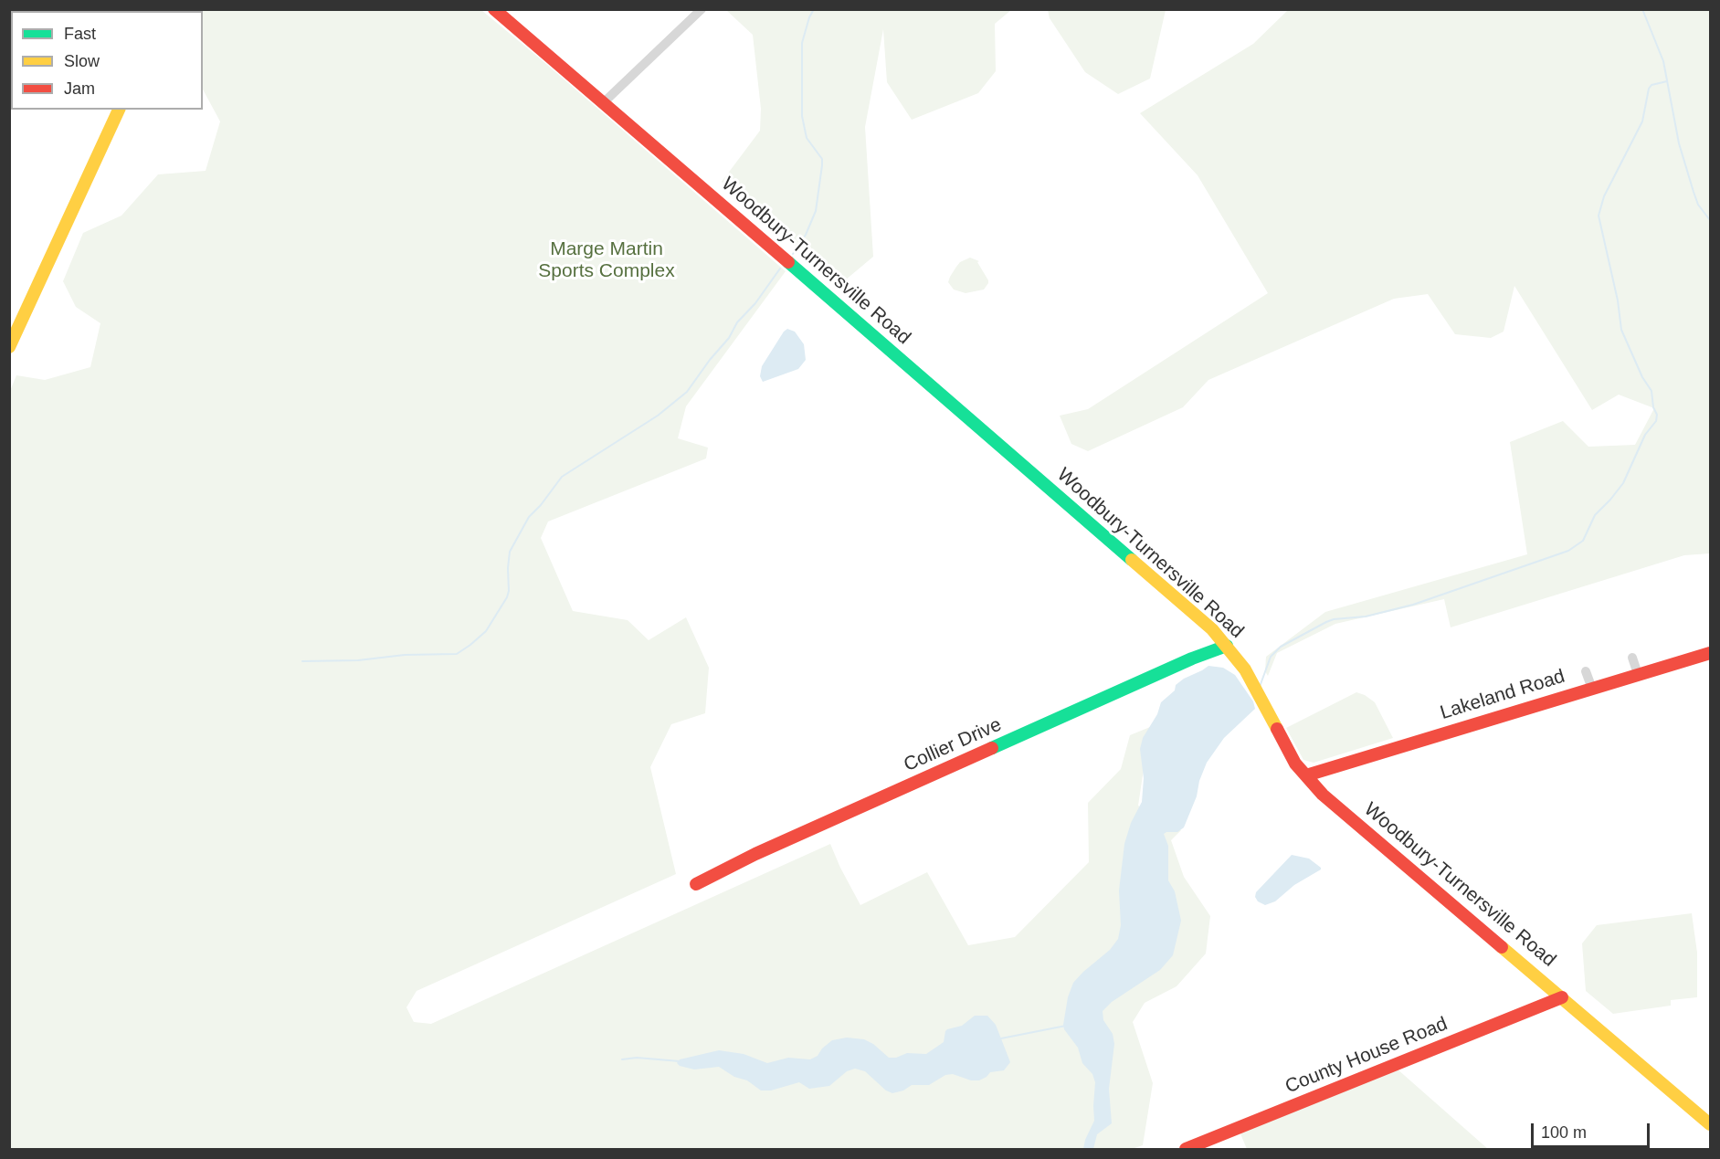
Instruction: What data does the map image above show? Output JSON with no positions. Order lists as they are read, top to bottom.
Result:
{
  "streets": {
    "street": [
      "Woodbury-Turnersville Road",
      "Lakeland Road",
      "Collier Drive",
      "County House Road"
    ]
  },
  "crossings": [
    ["Woodbury-Turnersville Road", "Lakeland Road"],
    ["Woodbury-Turnersville Road", "Collier Drive"],
    ["Woodbury-Turnersville Road", "County House Road"]
  ],
  "parks": ["Marge Martin Sports Complex"],
  "legend": ["Fast", "Slow", "Jam"],
  "scale_bar": "100 m"
}
